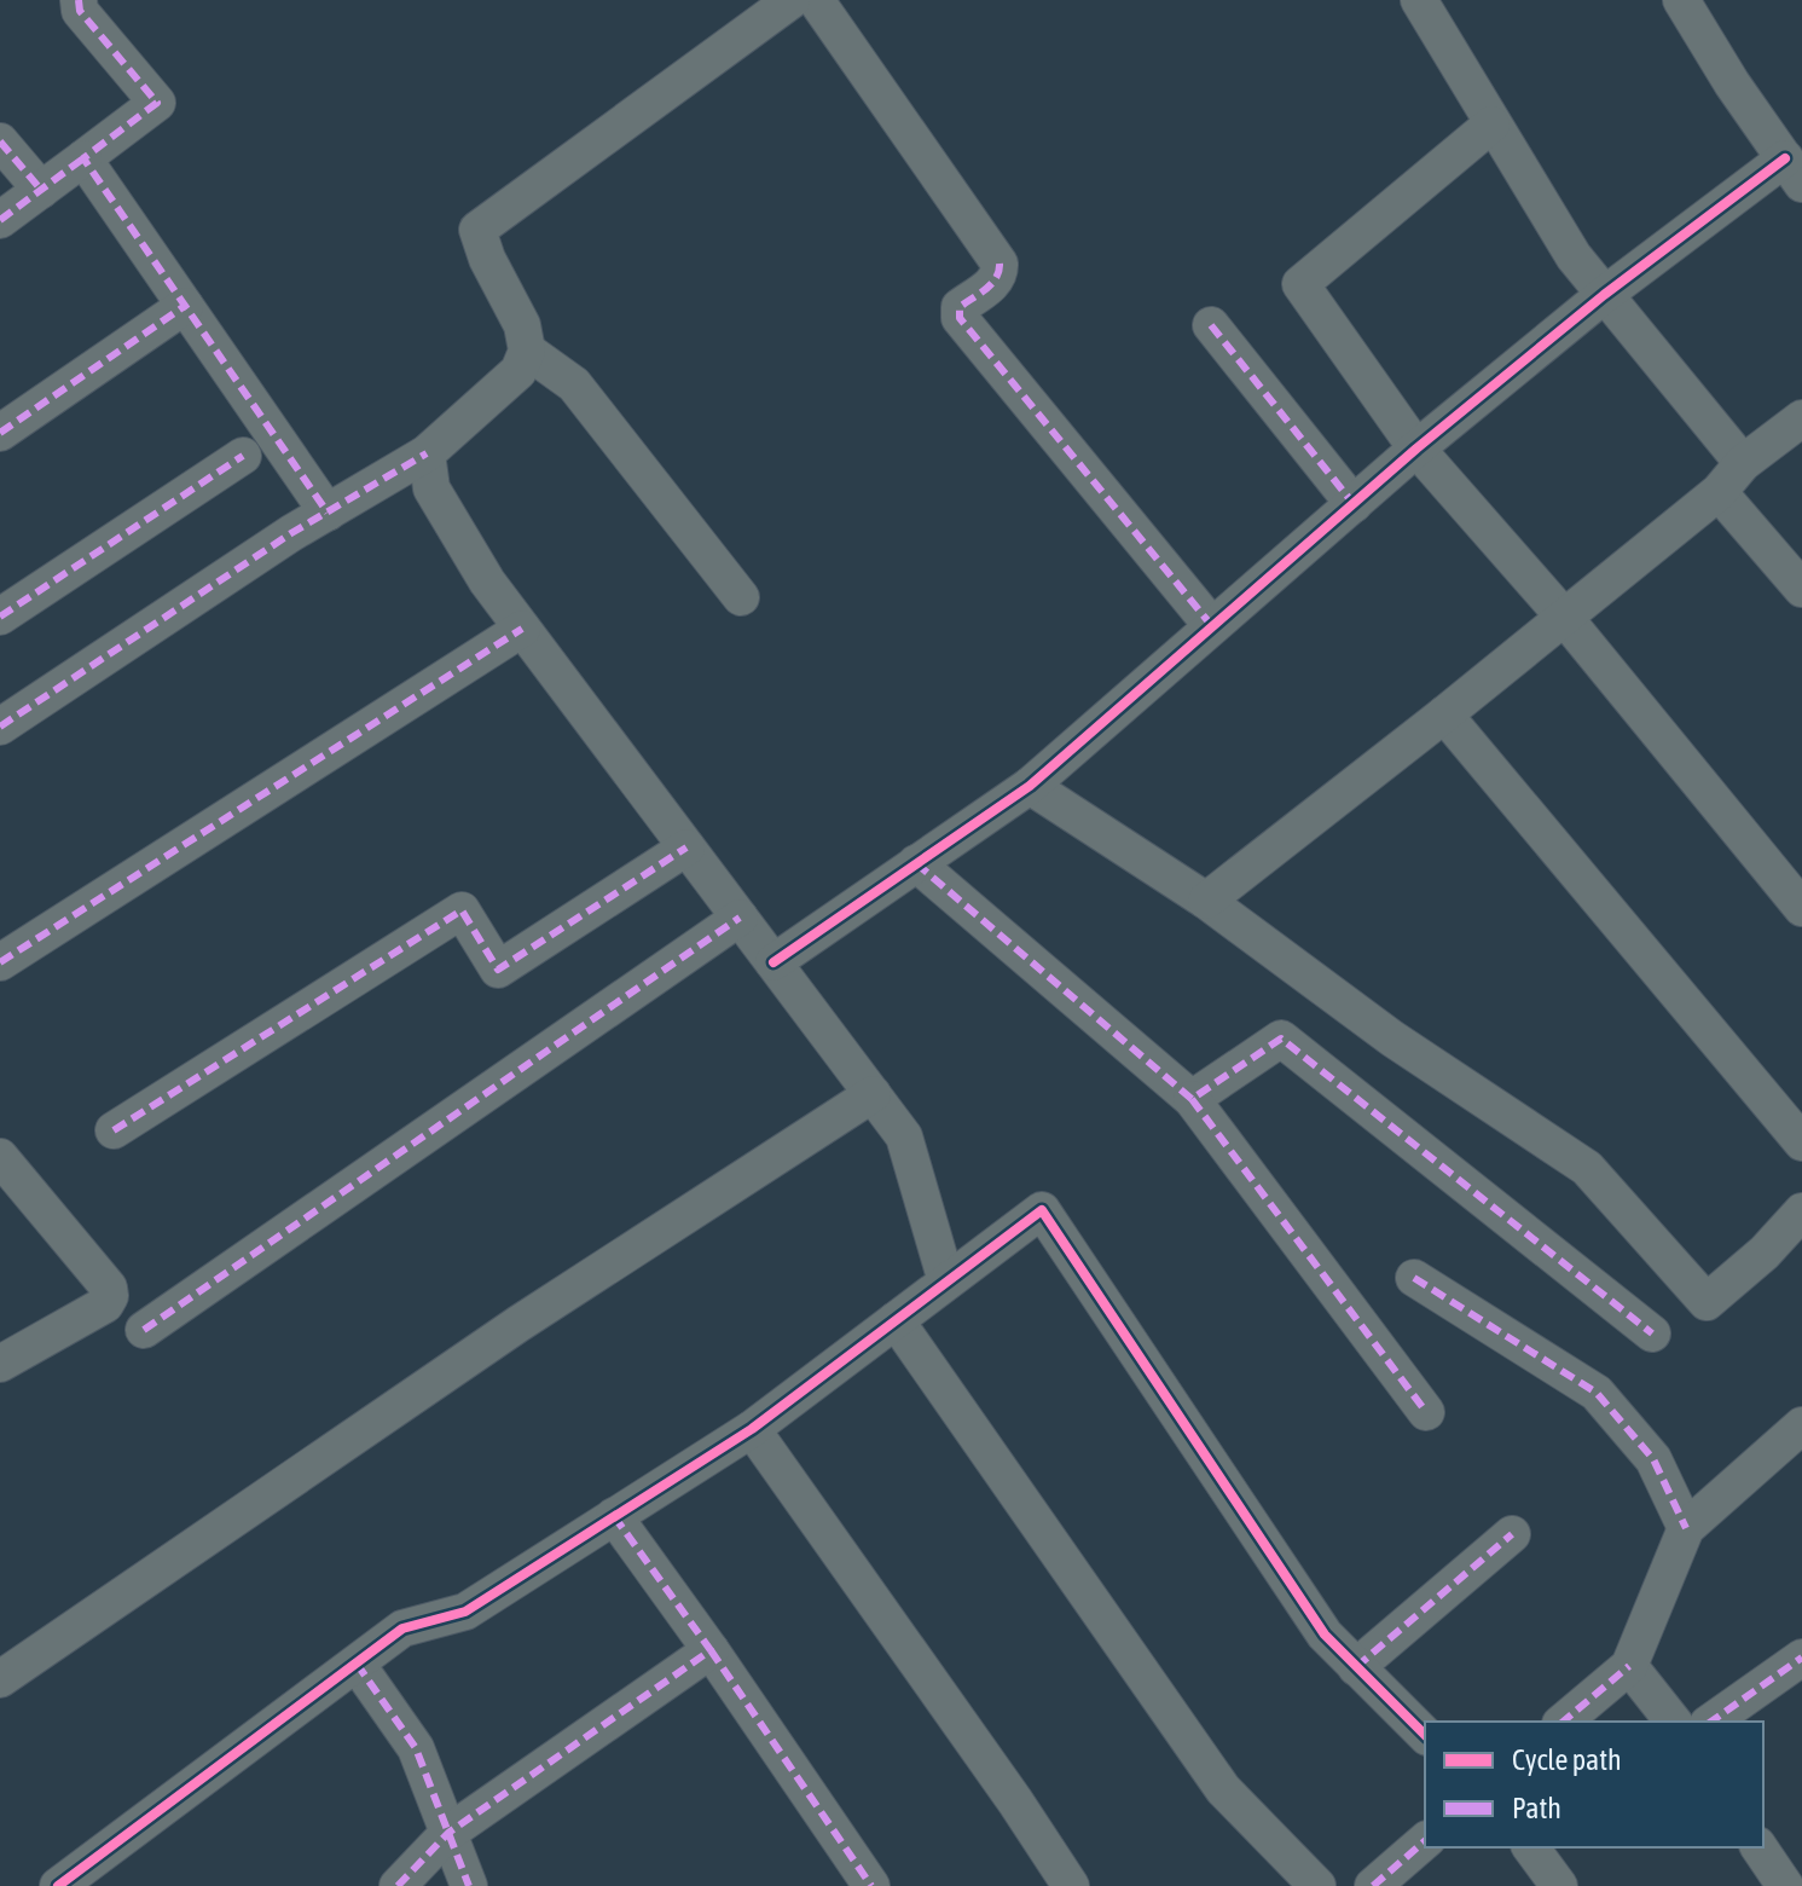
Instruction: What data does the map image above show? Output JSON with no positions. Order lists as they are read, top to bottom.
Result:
{
  "legend": ["Cycle path", "Path"]
}
